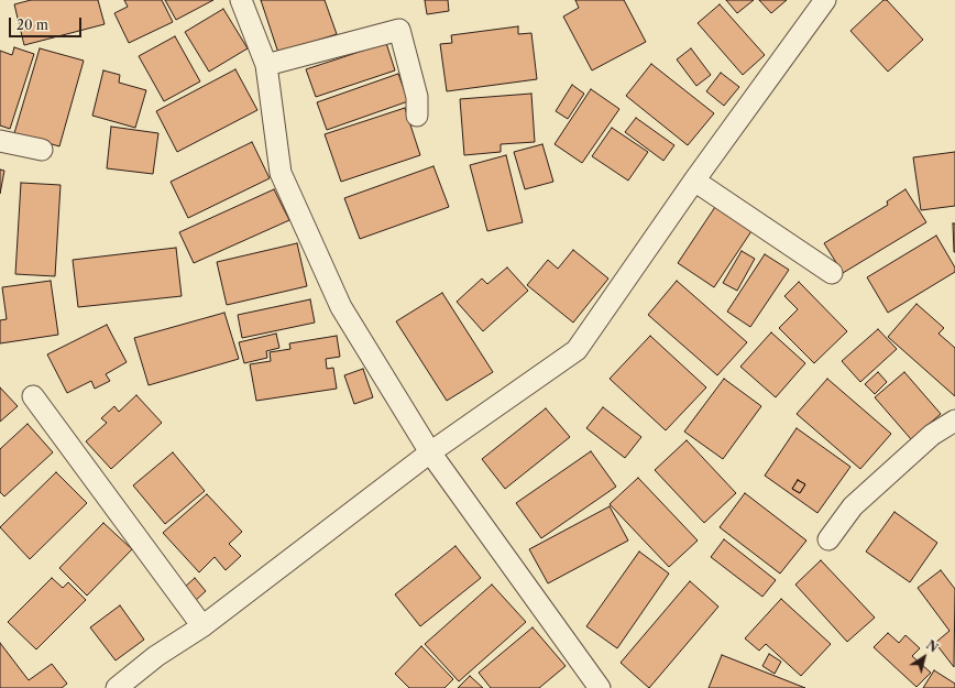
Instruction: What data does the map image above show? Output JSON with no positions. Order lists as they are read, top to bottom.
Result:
{
  "scale_bar": "20 m",
  "north": "top right"
}
